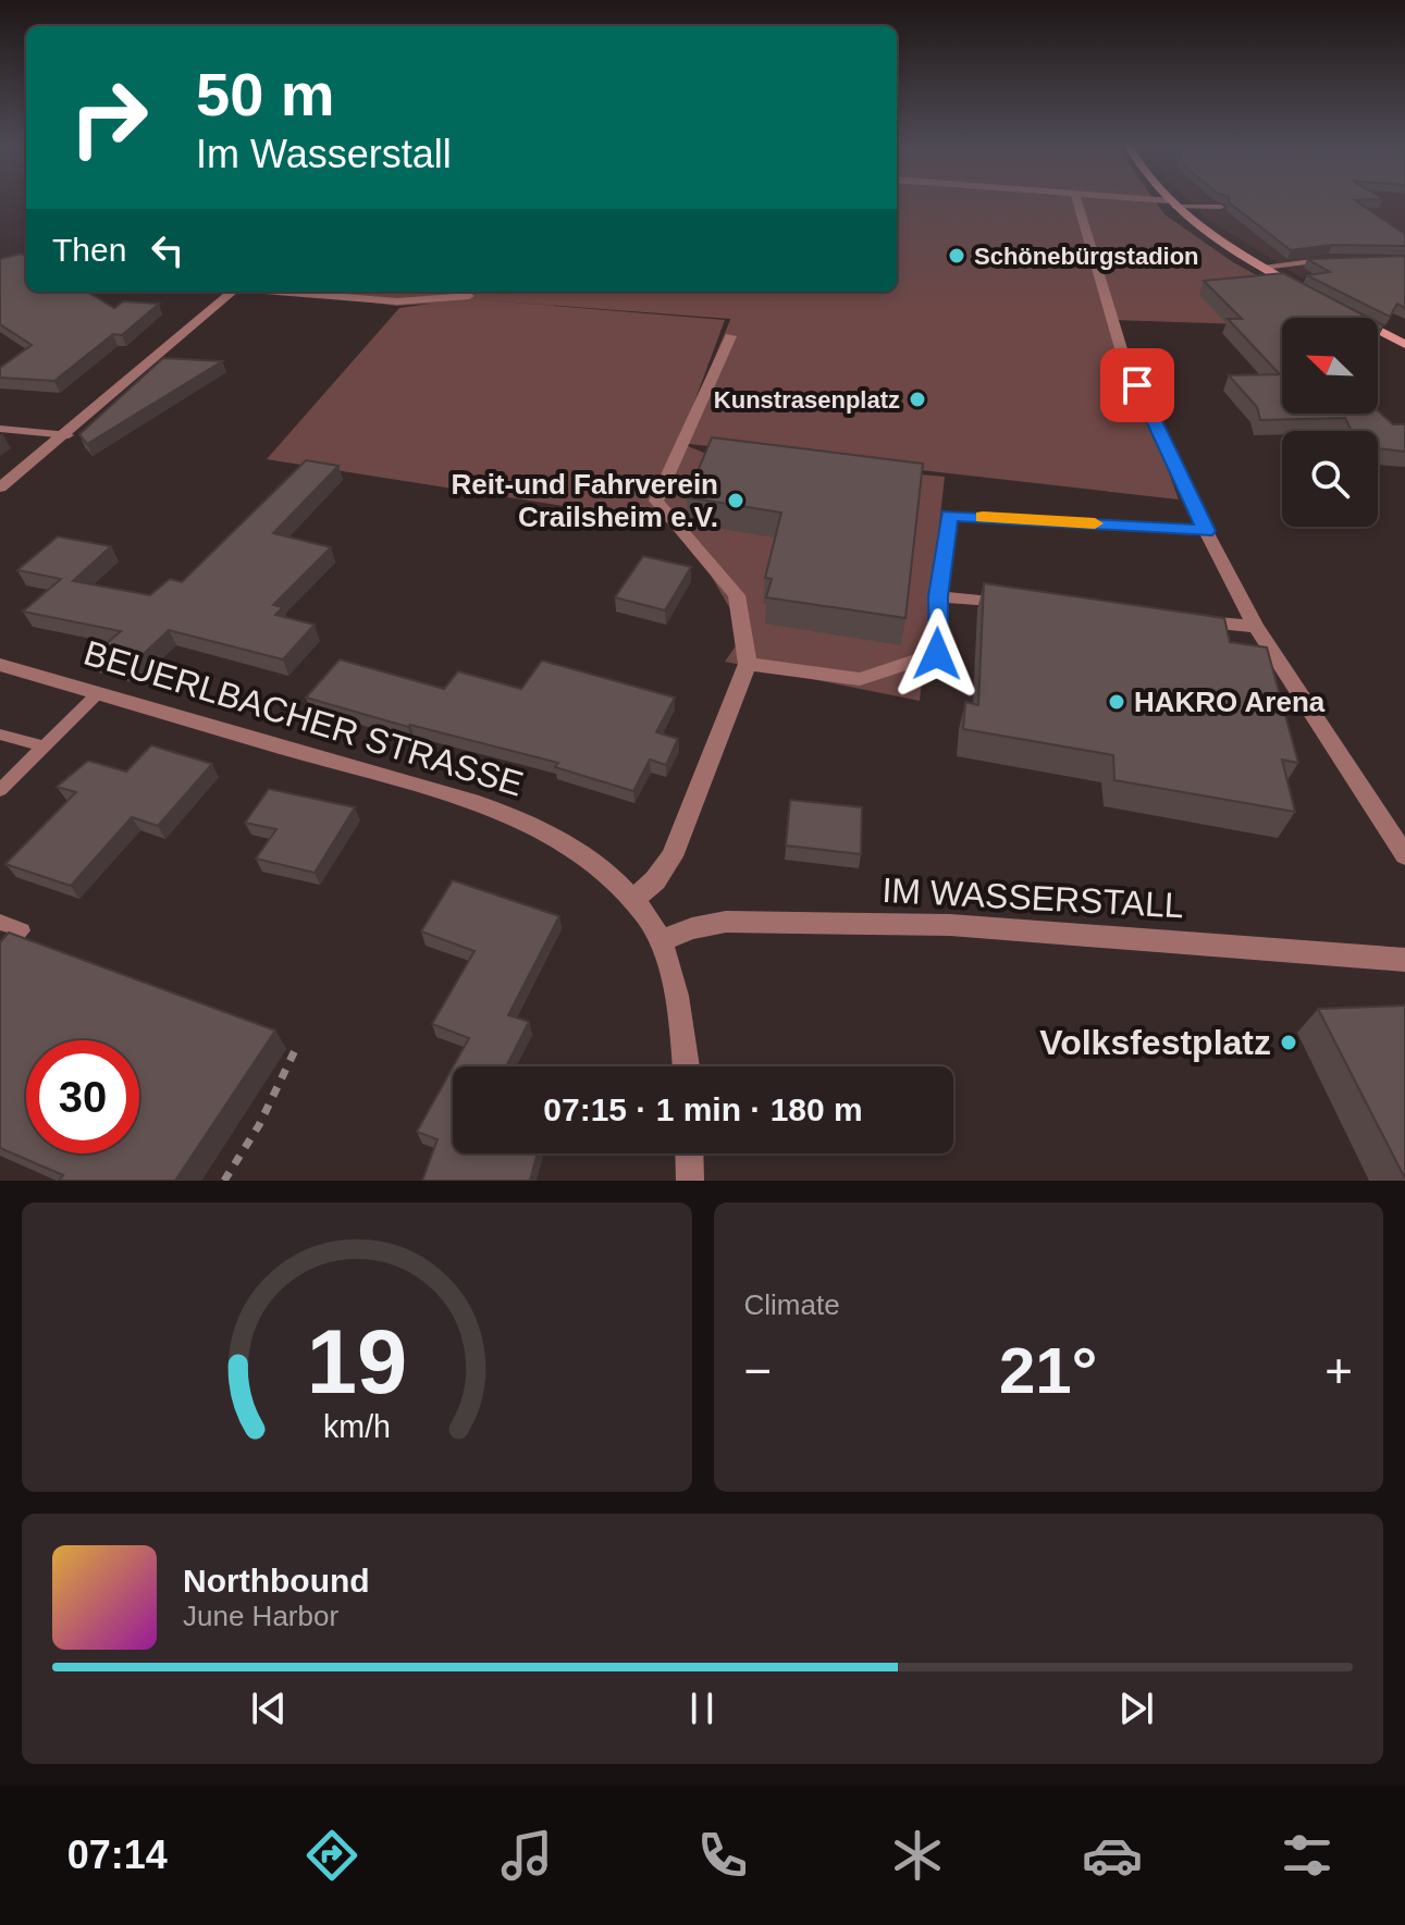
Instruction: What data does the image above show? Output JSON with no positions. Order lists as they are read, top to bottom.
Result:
{
  "streets": {
    "street": ["BEUERLBACHER STRASSE", "IM WASSERSTALL"]
  },
  "crossings": [
    ["BEUERLBACHER STRASSE", "IM WASSERSTALL"]
  ],
  "places": [
    "Schönebürgstadion",
    "Kunstrasenplatz",
    "Reit-und Fahrverein Crailsheim e.V.",
    "HAKRO Arena",
    "Volksfestplatz"
  ],
  "north": "top left",
  "page": {
    "turn": ["50 m", "Im Wasserstall"],
    "then": "Then",
    "limit": "30",
    "trip": "07:15 · 1 min · 180 m",
    "tile": "Climate",
    "heat": ["−", "21°", "+"],
    "song": ["Northbound", "June Harbor"],
    "tabs": "07:14",
    "gauge": ["19", "km/h"]
  }
}
